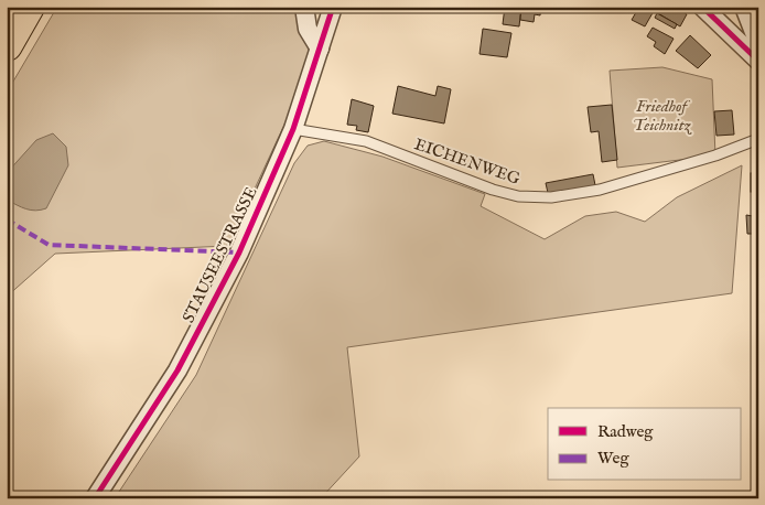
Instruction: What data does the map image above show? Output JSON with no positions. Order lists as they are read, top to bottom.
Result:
{
  "streets": {
    "street": ["STAUSEESTRASSE"],
    "lane": ["EICHENWEG"]
  },
  "crossings": [
    ["EICHENWEG", "STAUSEESTRASSE"]
  ],
  "parks": ["Friedhof Teichnitz"],
  "legend": ["Radweg", "Weg"]
}
